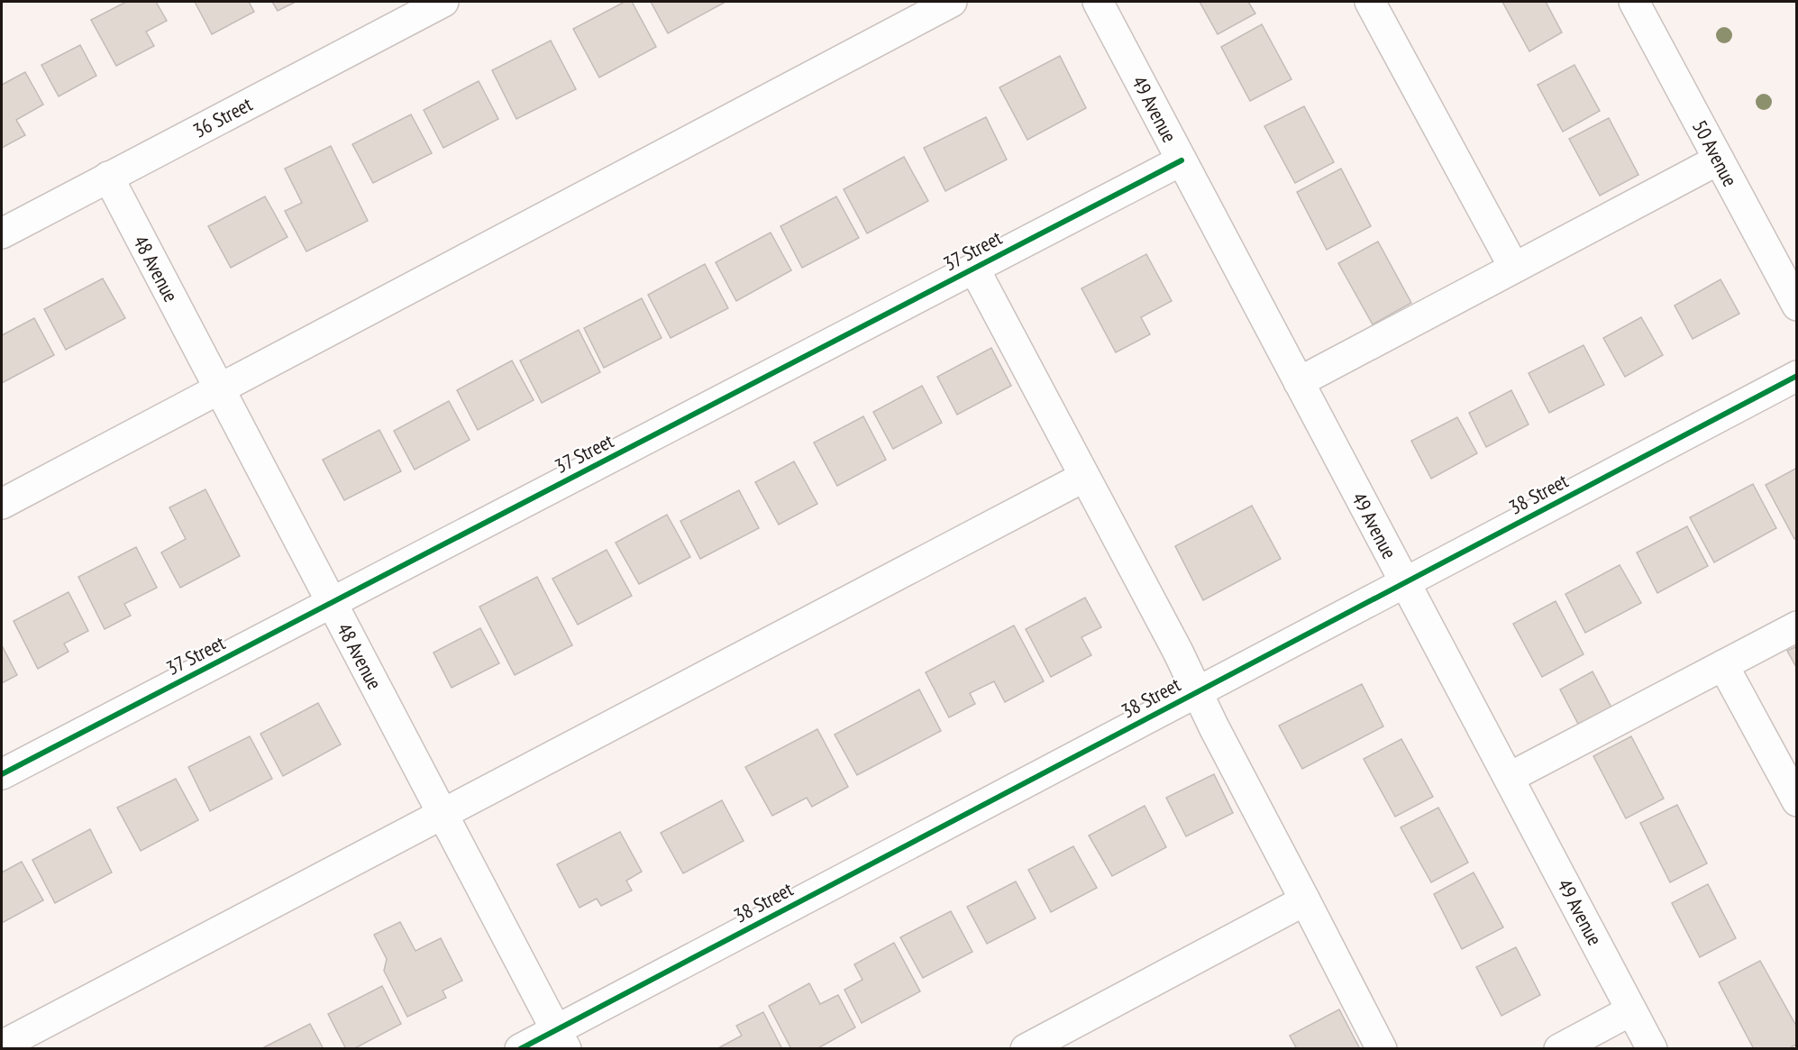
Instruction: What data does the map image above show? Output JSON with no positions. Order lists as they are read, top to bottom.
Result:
{
  "streets": {
    "street": [
      "49 Avenue",
      "36 Street",
      "50 Avenue",
      "37 Street",
      "48 Avenue",
      "38 Street"
    ]
  },
  "crossings": [
    ["49 Avenue", "37 Street"],
    ["49 Avenue", "38 Street"],
    ["36 Street", "48 Avenue"],
    ["37 Street", "48 Avenue"],
    ["48 Avenue", "38 Street"]
  ]
}
